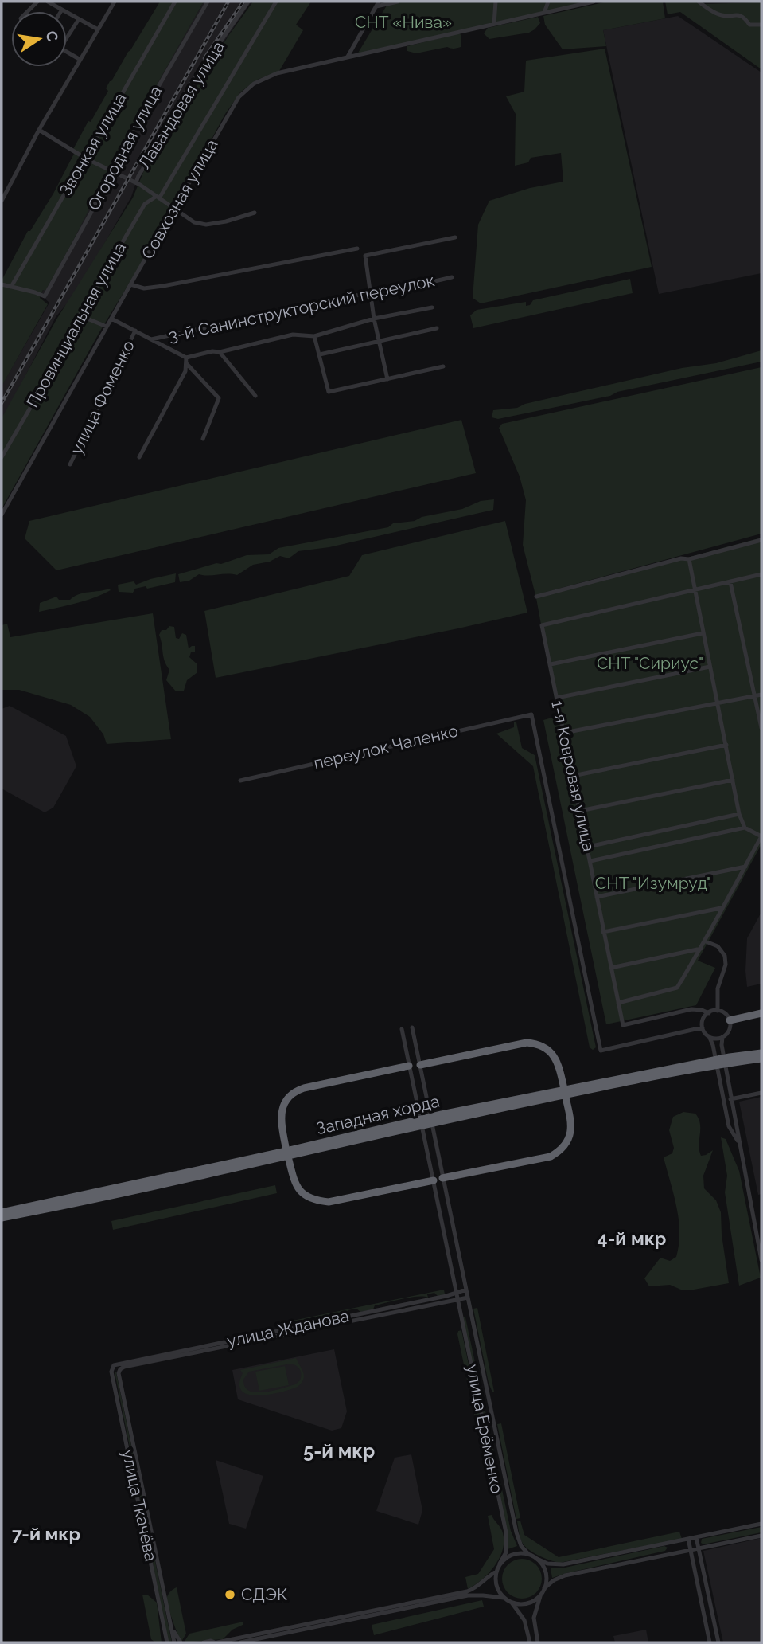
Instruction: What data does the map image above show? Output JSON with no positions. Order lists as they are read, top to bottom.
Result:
{
  "streets": {
    "highway": ["Западная хорда"],
    "street": [
      "Лавандовая улица",
      "Звонкая улица",
      "Огородная улица",
      "Совхозная улица",
      "3-й Санинструкторский переулок",
      "Провинциальная улица",
      "улица Фоменко",
      "переулок Чаленко",
      "1-я Ковровая улица",
      "улица Жданова",
      "улица Ерёменко",
      "улица Ткачёва"
    ]
  },
  "crossings": [
    ["Звонкая улица", "Огородная улица"],
    ["переулок Чаленко", "1-я Ковровая улица"],
    ["улица Жданова", "улица Ерёменко"],
    ["улица Жданова", "улица Ткачёва"]
  ],
  "districts": ["4-й мкр", "5-й мкр", "7-й мкр"],
  "parks": ["СНТ «Нива»", "СНТ \"Сириус\"", "СНТ \"Изумруд\""],
  "places": ["СДЭК"],
  "north": "right"
}
